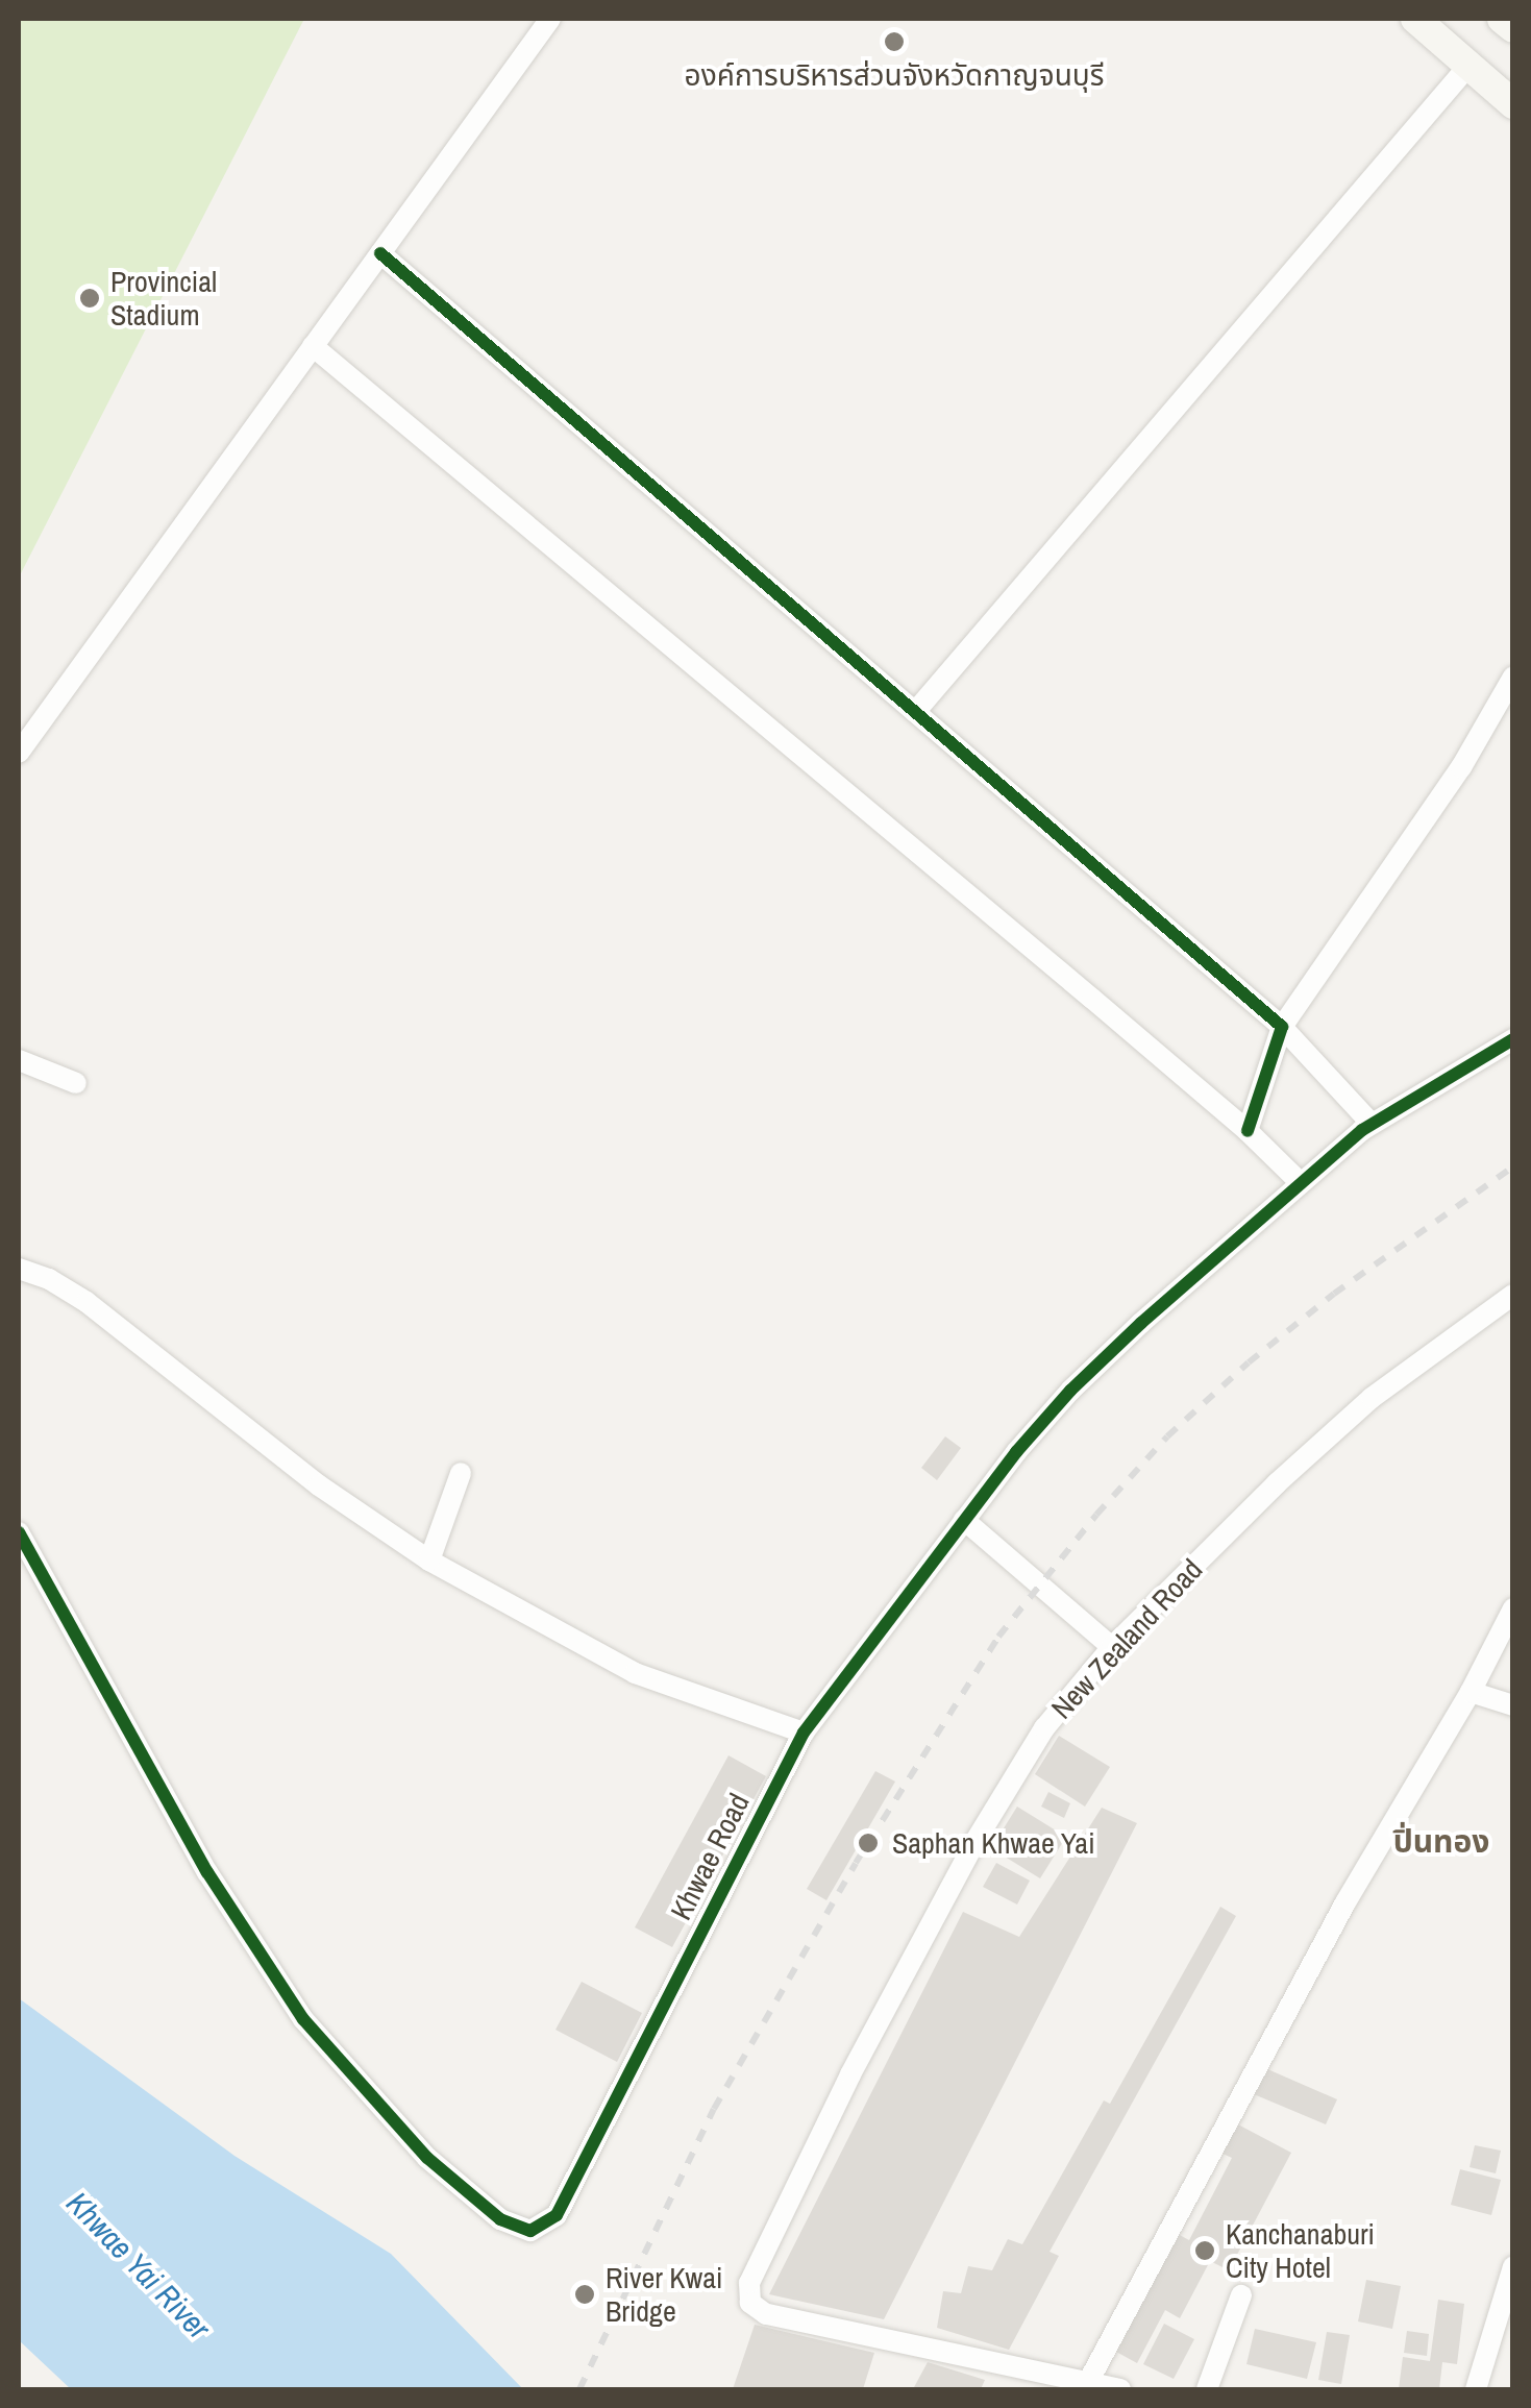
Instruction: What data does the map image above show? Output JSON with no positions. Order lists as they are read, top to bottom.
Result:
{
  "streets": {
    "street": ["New Zealand Road"],
    "cycle path": ["Khwae Road"]
  },
  "districts": ["ปิ่นทอง"],
  "water": ["Khwae Yai River"],
  "places": [
    "องค์การบริหารส่วนจังหวัดกาญจนบุรี",
    "Provincial Stadium",
    "Saphan Khwae Yai",
    "Kanchanaburi City Hotel",
    "River Kwai Bridge"
  ]
}
